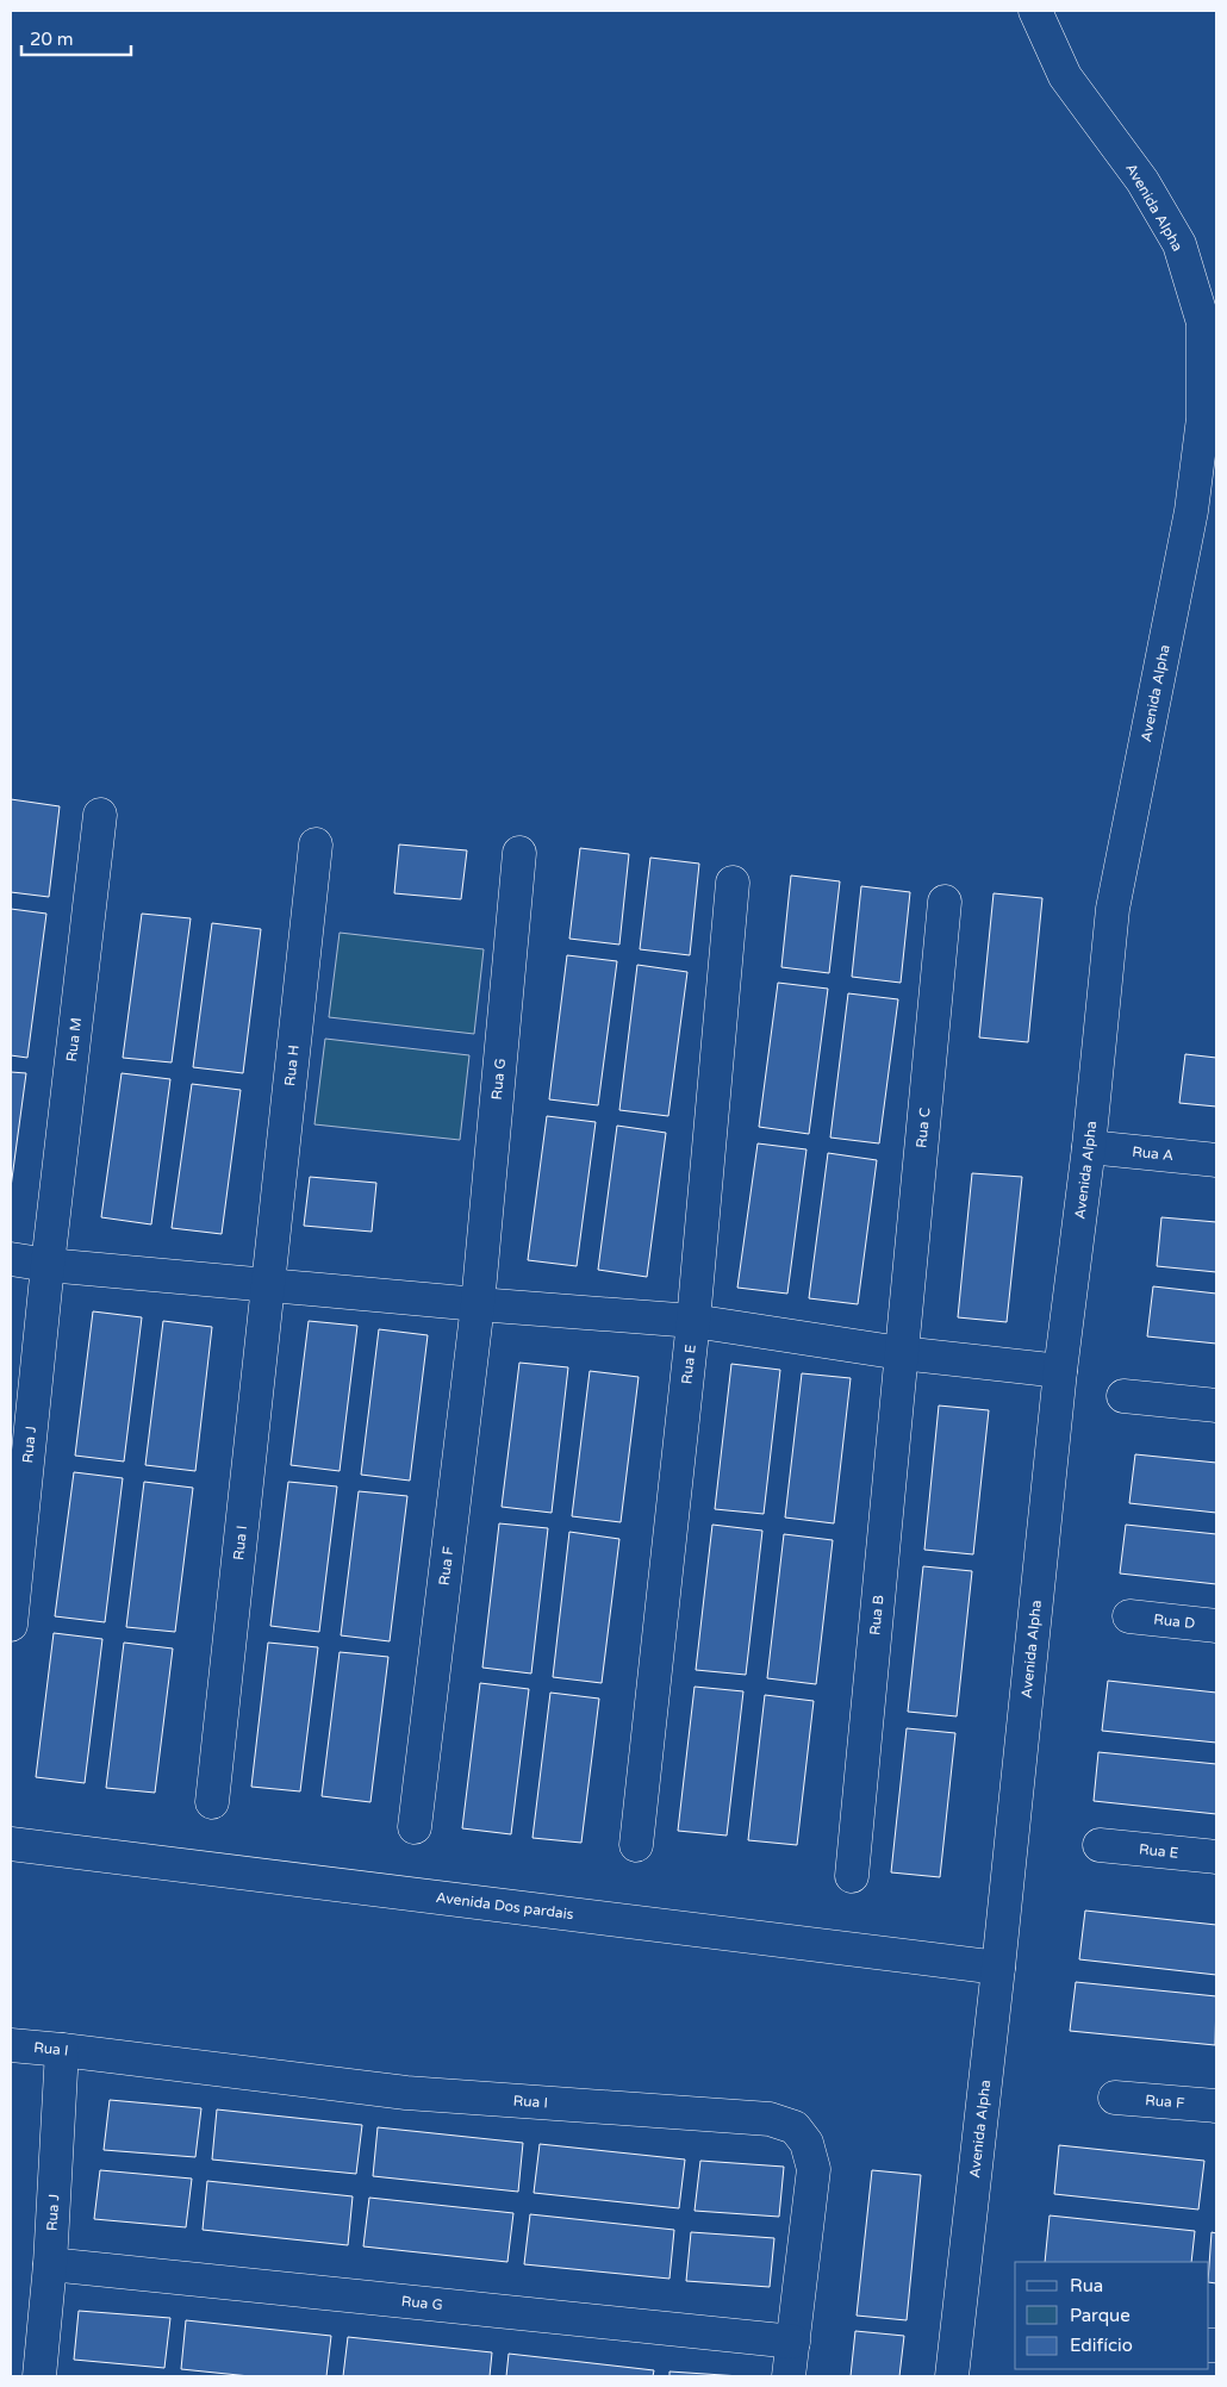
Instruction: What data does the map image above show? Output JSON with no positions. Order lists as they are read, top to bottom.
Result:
{
  "streets": {
    "street": [
      "Avenida Alpha",
      "Rua M",
      "Rua H",
      "Rua G",
      "Rua C",
      "Rua A",
      "Rua E",
      "Rua J",
      "Rua I",
      "Rua F",
      "Rua B",
      "Rua D",
      "Avenida Dos pardais"
    ]
  },
  "crossings": [
    ["Avenida Alpha", "Rua A"],
    ["Avenida Alpha", "Avenida Dos pardais"],
    ["Rua M", "Rua J"],
    ["Rua H", "Rua I"],
    ["Rua G", "Rua J"],
    ["Rua G", "Rua I"],
    ["Rua G", "Rua F"],
    ["Rua C", "Rua B"],
    ["Rua J", "Rua I"]
  ],
  "legend": ["Rua", "Parque", "Edifício"],
  "scale_bar": "20 m"
}
